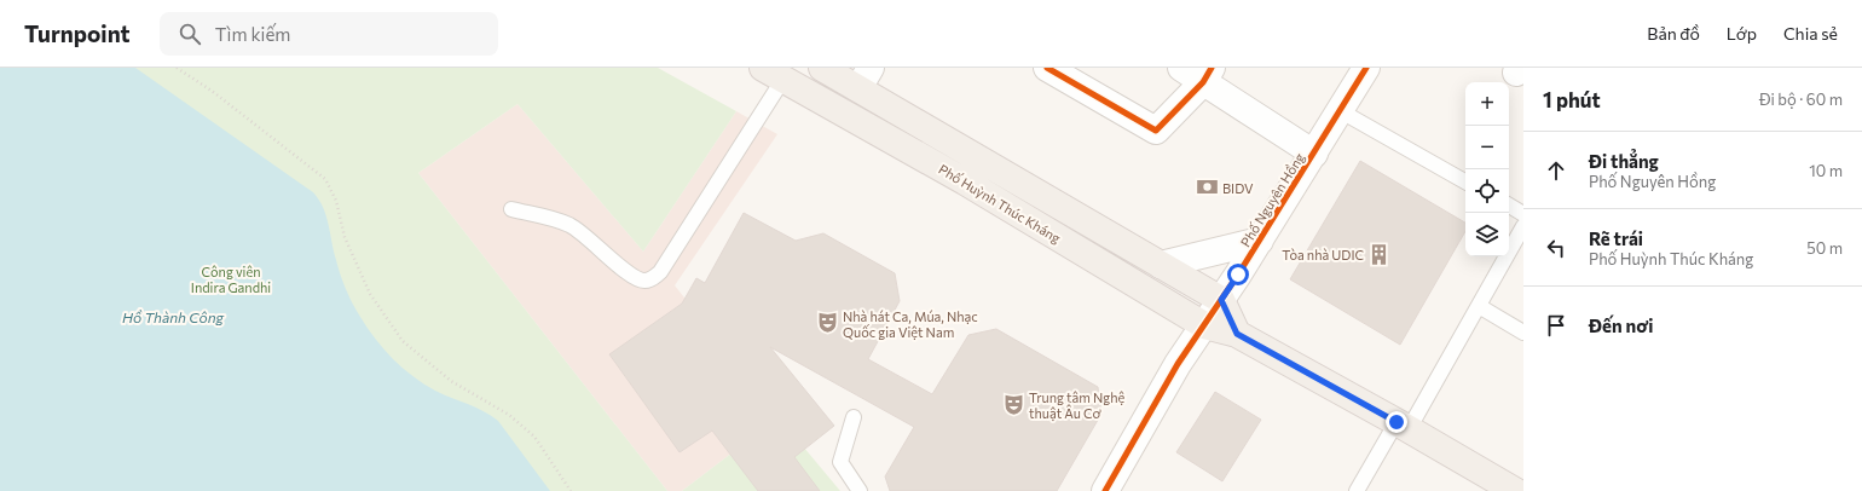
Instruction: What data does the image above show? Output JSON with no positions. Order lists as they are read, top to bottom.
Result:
{
  "streets": {
    "main road": ["Phố Huỳnh Thúc Kháng"],
    "street": ["Phố Nguyên Hồng"]
  },
  "crossings": [
    ["Phố Nguyên Hồng", "Phố Huỳnh Thúc Kháng"]
  ],
  "water": ["Hồ Thành Công"],
  "parks": ["Công viên Indira Gandhi"],
  "places": {
    "bank": ["BIDV"],
    "building": ["Tòa nhà UDIC"],
    "theatre": ["Nhà hát Ca, Múa, Nhạc Quốc gia Việt Nam", "Trung tâm Nghệ thuật Âu Cơ"]
  },
  "page": {
    "header": "Turnpoint",
    "search": "Tìm kiếm",
    "nav": ["Bản đồ", "Lớp", "Chia sẻ"],
    "heading": ["1 phút", "Đi bộ · 60 m"],
    "map_buttons": ["+", "−"],
    "list": [
      ["Đi thẳng", "Phố Nguyên Hồng", "10 m"],
      ["Rẽ trái", "Phố Huỳnh Thúc Kháng", "50 m"],
      "Đến nơi"
    ]
  }
}
